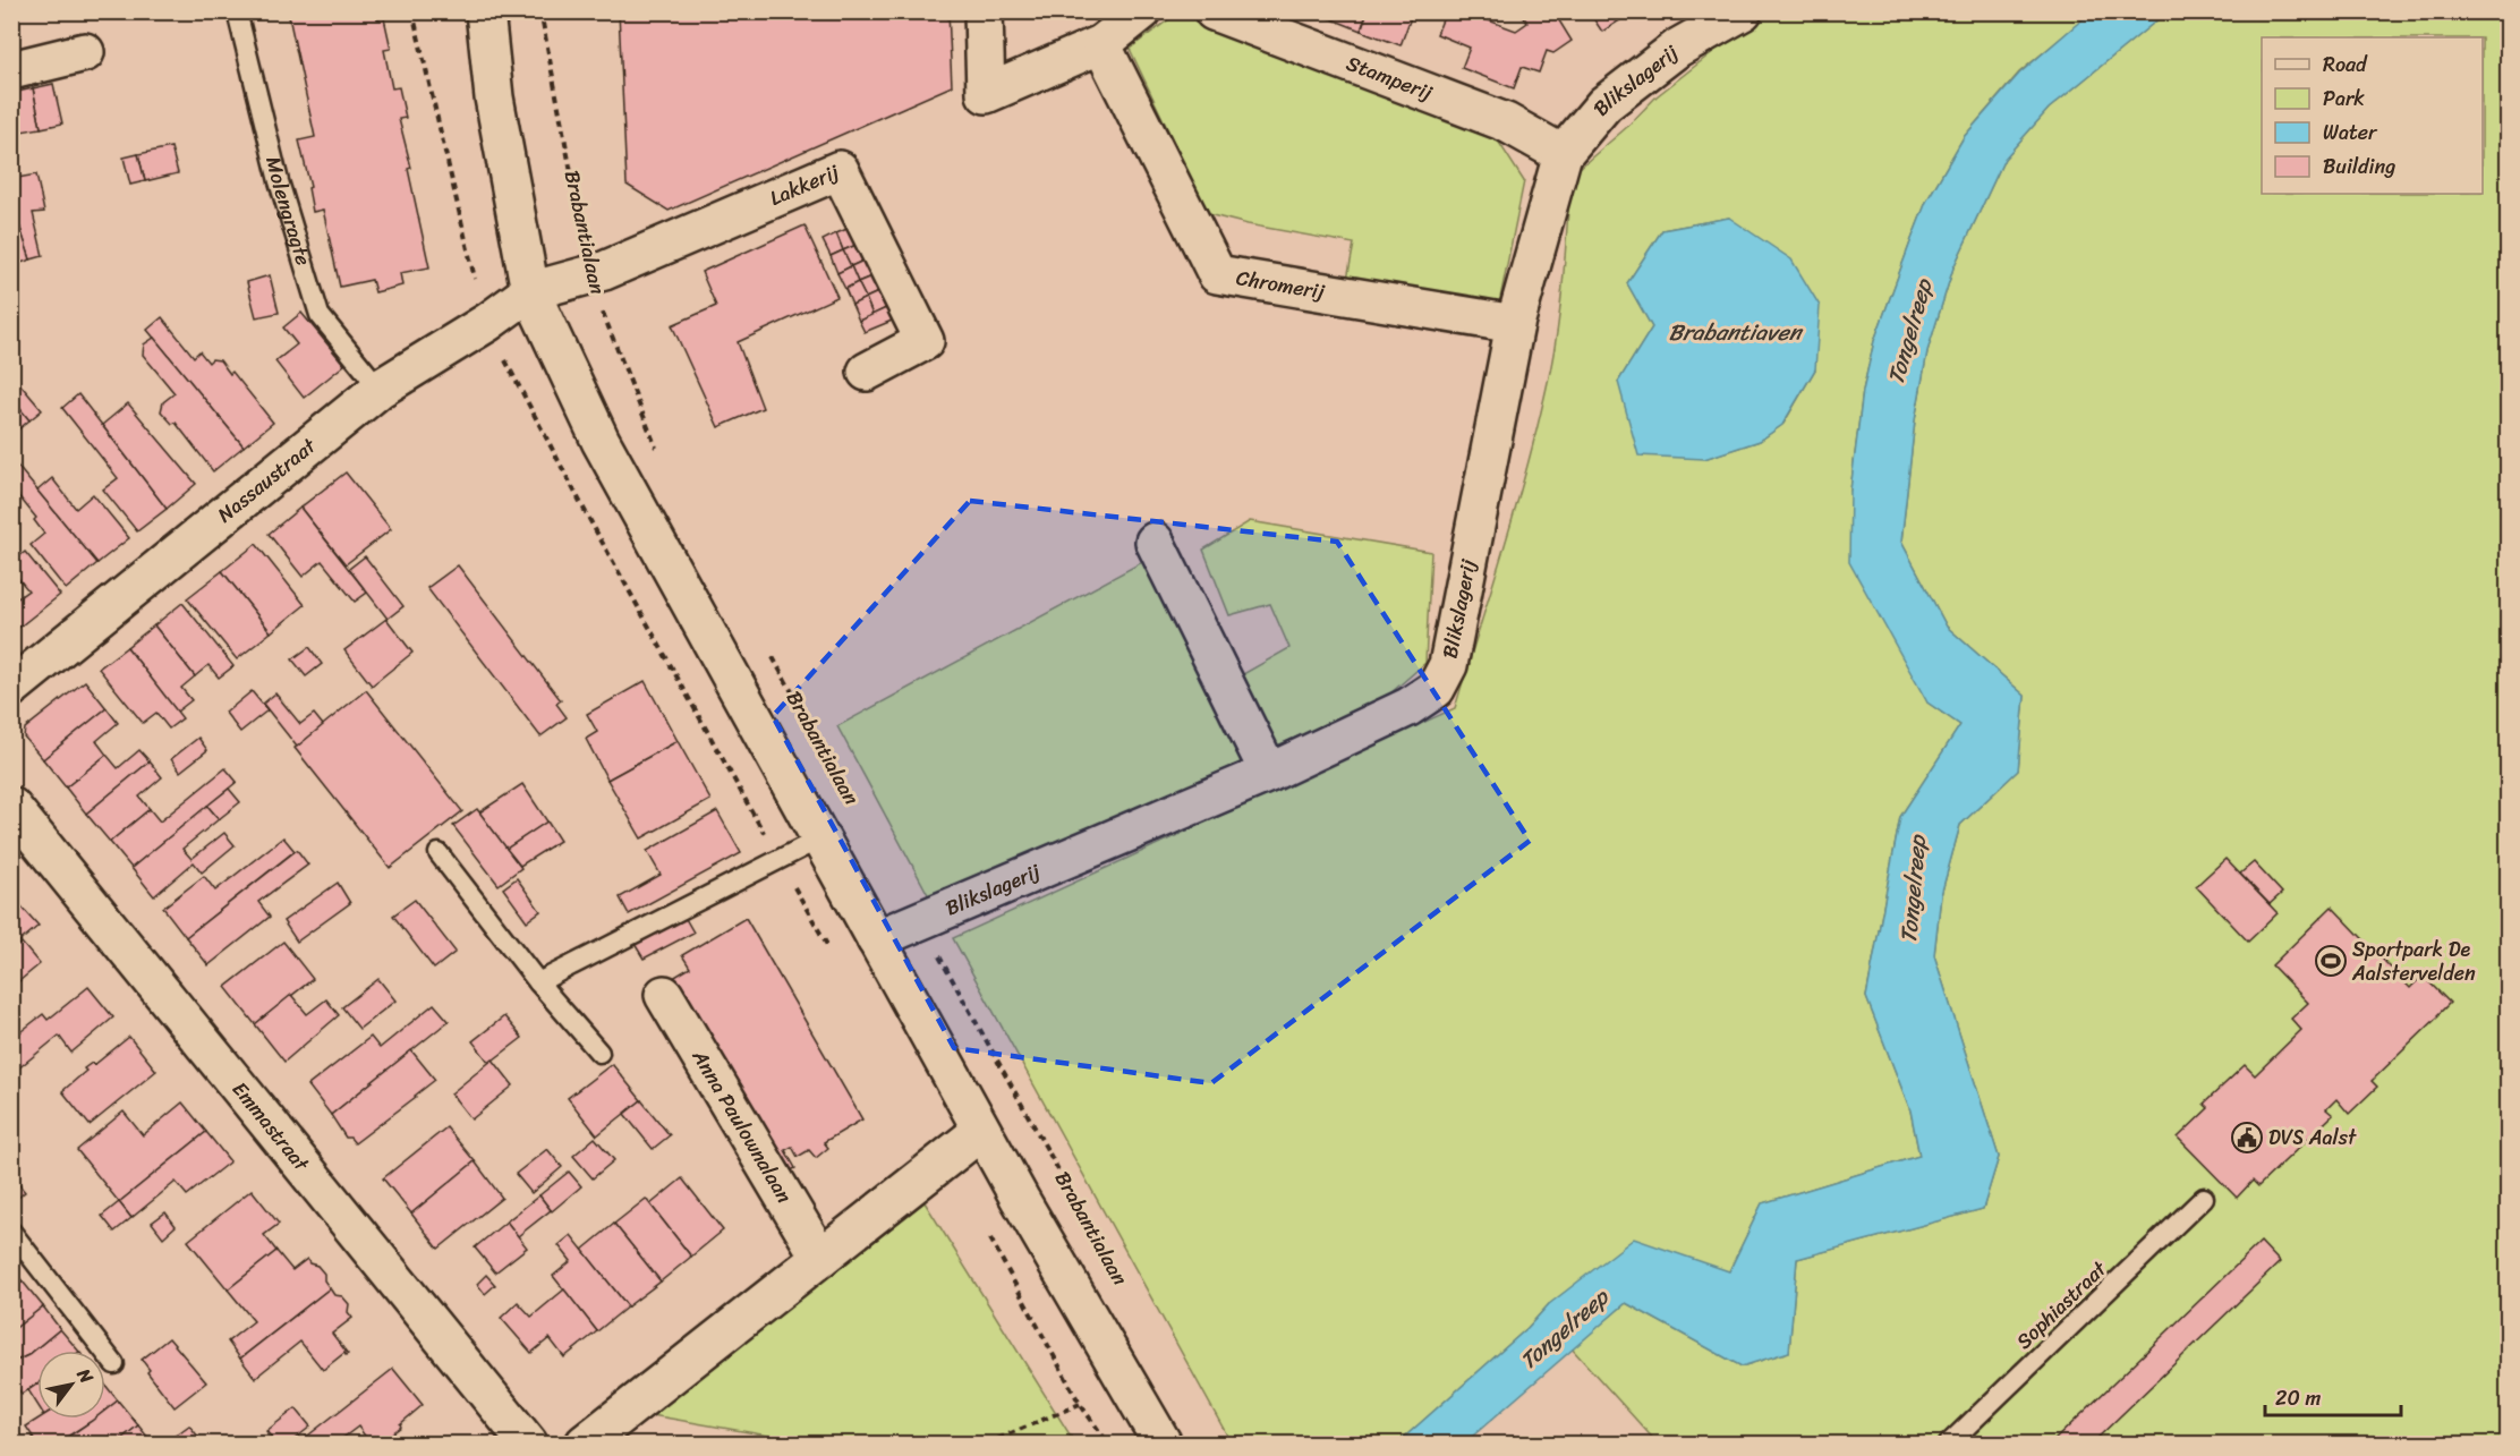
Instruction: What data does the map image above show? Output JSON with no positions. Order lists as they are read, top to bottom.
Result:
{
  "streets": {
    "street": [
      "Stamperij",
      "Blikslagerij",
      "Lakkerij",
      "Chromerij",
      "Nassaustraat",
      "Emmastraat",
      "Anna Paulownalaan"
    ],
    "lane": ["Molengragte", "Sophiastraat"],
    "path": ["Brabantialaan"]
  },
  "crossings": [
    ["Stamperij", "Blikslagerij"],
    ["Blikslagerij", "Brabantialaan"],
    ["Blikslagerij", "Chromerij"],
    ["Lakkerij", "Brabantialaan"],
    ["Lakkerij", "Nassaustraat"],
    ["Molengragte", "Nassaustraat"]
  ],
  "water": ["Brabantiaven", "Tongelreep"],
  "places": {
    "sports": ["Sportpark De Aalstervelden"],
    "public building": ["DVS Aalst"]
  },
  "legend": [
    "Road",
    "Park",
    "Water",
    "Building"
  ],
  "scale_bar": "20 m",
  "north": "top right"
}
